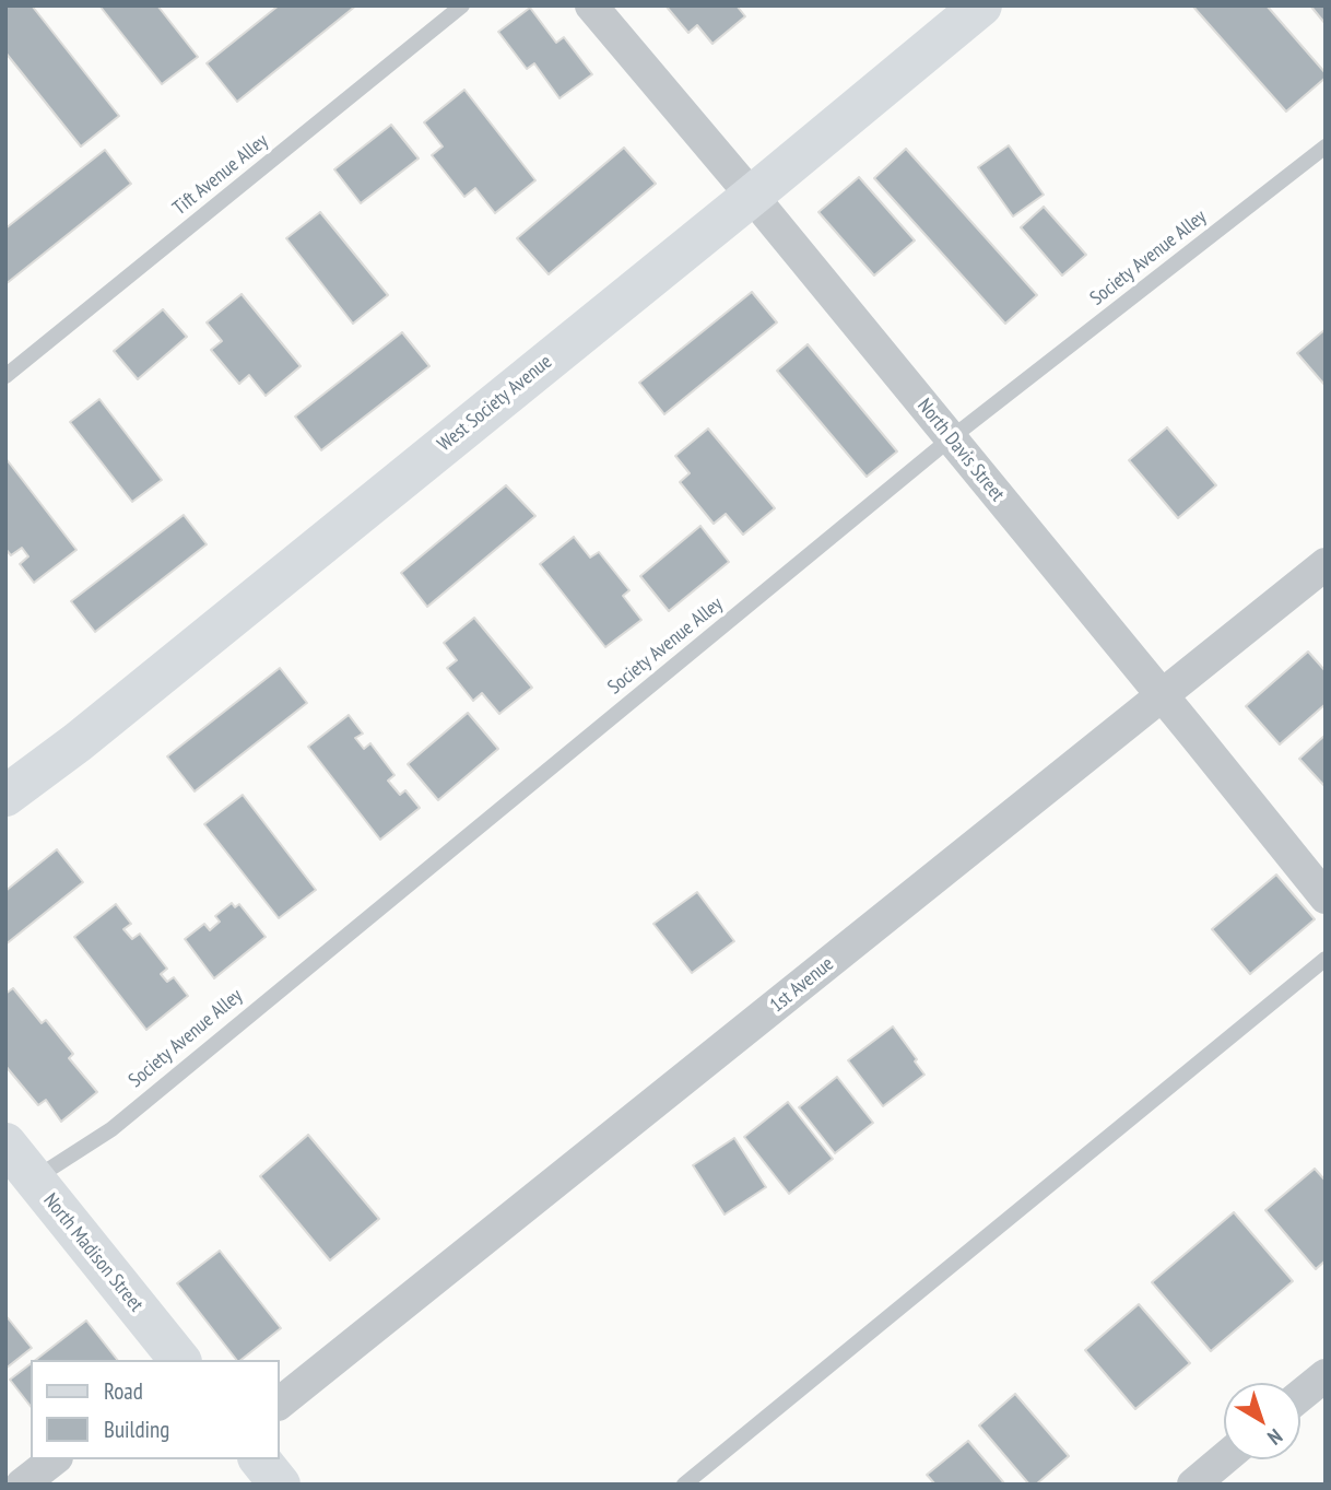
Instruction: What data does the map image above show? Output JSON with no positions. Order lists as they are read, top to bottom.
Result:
{
  "streets": {
    "street": [
      "West Society Avenue",
      "North Davis Street",
      "1st Avenue",
      "North Madison Street"
    ],
    "lane": ["Tift Avenue Alley", "Society Avenue Alley"]
  },
  "crossings": [
    ["Society Avenue Alley", "North Davis Street"],
    ["Society Avenue Alley", "North Madison Street"],
    ["West Society Avenue", "North Davis Street"],
    ["North Davis Street", "1st Avenue"]
  ],
  "legend": ["Road", "Building"],
  "north": "bottom right"
}
